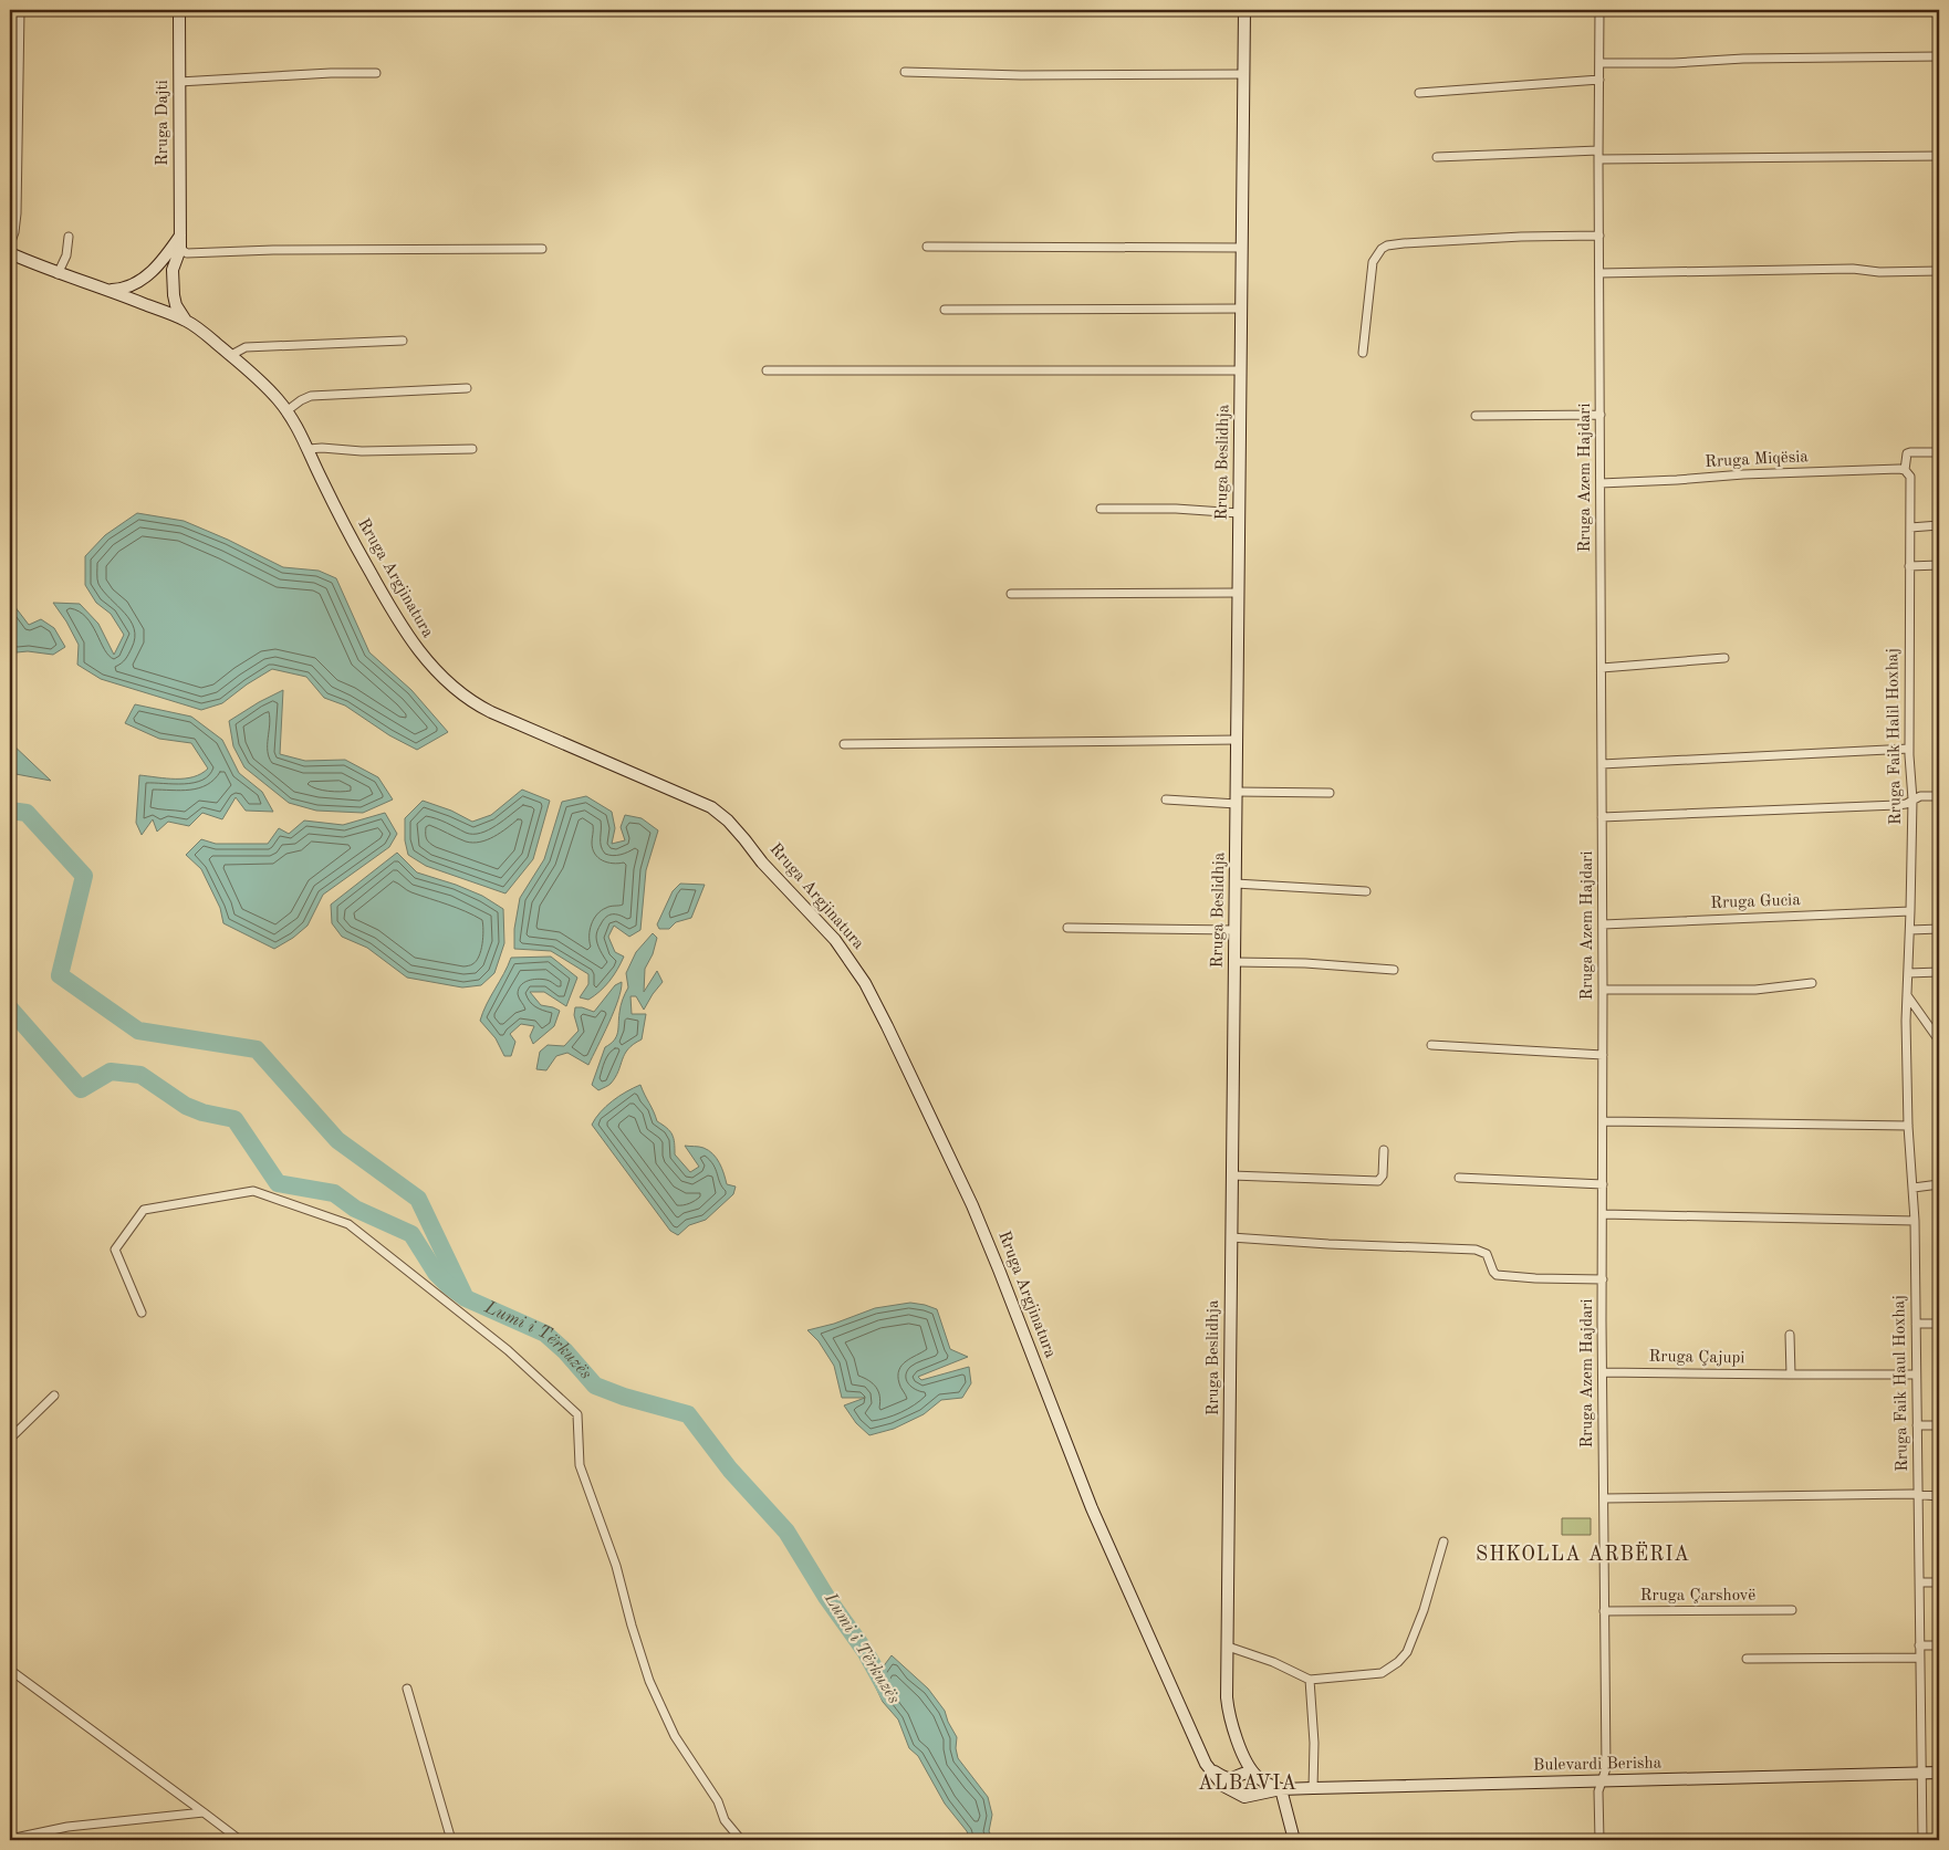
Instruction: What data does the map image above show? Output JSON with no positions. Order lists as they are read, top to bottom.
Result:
{
  "streets": {
    "street": [
      "Rruga Dajti",
      "Rruga Miqësia",
      "Rruga Beslidhja",
      "Rruga Azem Hajdari",
      "Rruga Argjinatura",
      "Rruga Faik Halil Hoxhaj",
      "Rruga Gucia",
      "Rruga Çajupi",
      "Rruga Faik Haul Hoxhaj",
      "Rruga Çarshovë",
      "Bulevardi Berisha"
    ]
  },
  "crossings": [
    ["Rruga Miqësia", "Rruga Azem Hajdari"],
    ["Rruga Miqësia", "Rruga Faik Halil Hoxhaj"],
    ["Rruga Beslidhja", "Rruga Argjinatura"],
    ["Rruga Beslidhja", "Bulevardi Berisha"],
    ["Rruga Azem Hajdari", "Rruga Gucia"],
    ["Rruga Azem Hajdari", "Rruga Çajupi"],
    ["Rruga Azem Hajdari", "Rruga Çarshovë"],
    ["Rruga Azem Hajdari", "Bulevardi Berisha"],
    ["Rruga Argjinatura", "Bulevardi Berisha"],
    ["Rruga Faik Halil Hoxhaj", "Rruga Gucia"],
    ["Rruga Faik Halil Hoxhaj", "Rruga Faik Haul Hoxhaj"],
    ["Rruga Çajupi", "Rruga Faik Haul Hoxhaj"],
    ["Rruga Faik Haul Hoxhaj", "Bulevardi Berisha"]
  ],
  "districts": ["SHKOLLA ARBËRIA", "ALBAVIA"],
  "water": ["Lumi i Tërkuzës"]
}
